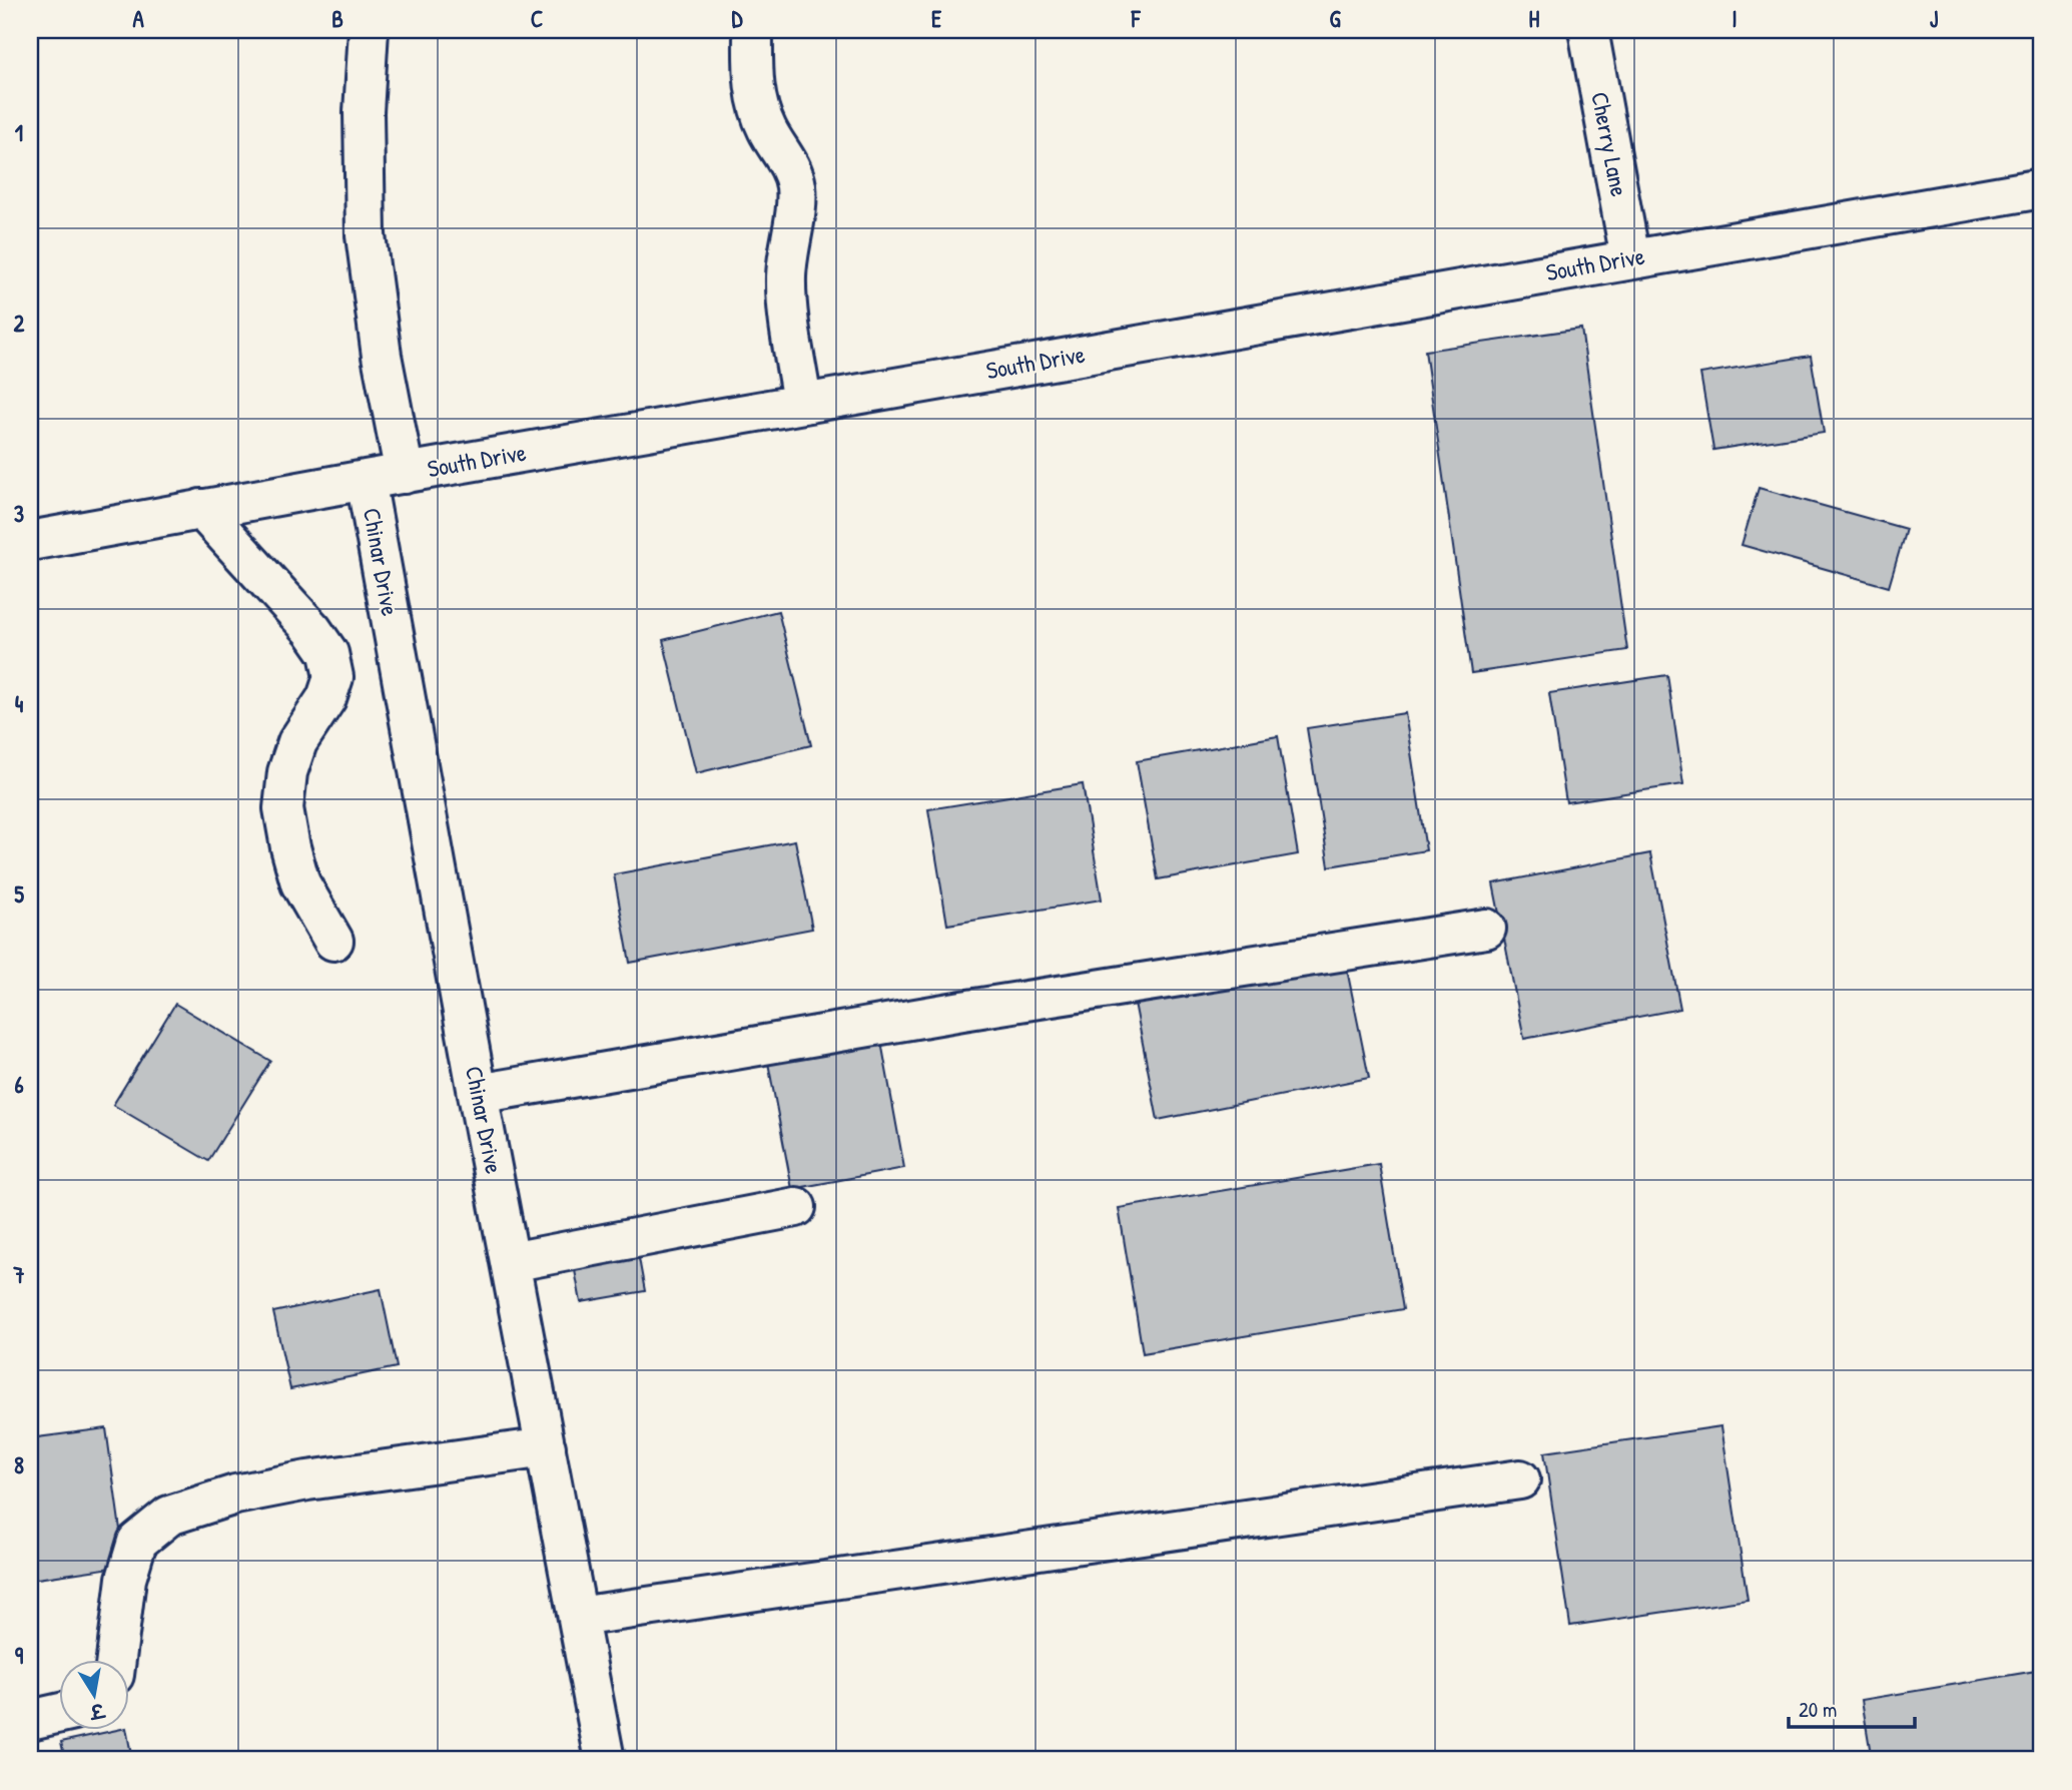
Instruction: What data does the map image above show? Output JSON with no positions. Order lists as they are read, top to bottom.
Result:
{
  "streets": {
    "street": ["Cherry Lane", "South Drive", "Chinar Drive"]
  },
  "crossings": [
    ["Cherry Lane", "South Drive"],
    ["South Drive", "Chinar Drive"]
  ],
  "scale_bar": "20 m",
  "north": "bottom",
  "grid": {
    "columns": [
      "A",
      "B",
      "C",
      "D",
      "E",
      "F",
      "G",
      "H",
      "I",
      "J"
    ],
    "rows": [
      "1",
      "2",
      "3",
      "4",
      "5",
      "6",
      "7",
      "8",
      "9"
    ]
  }
}
